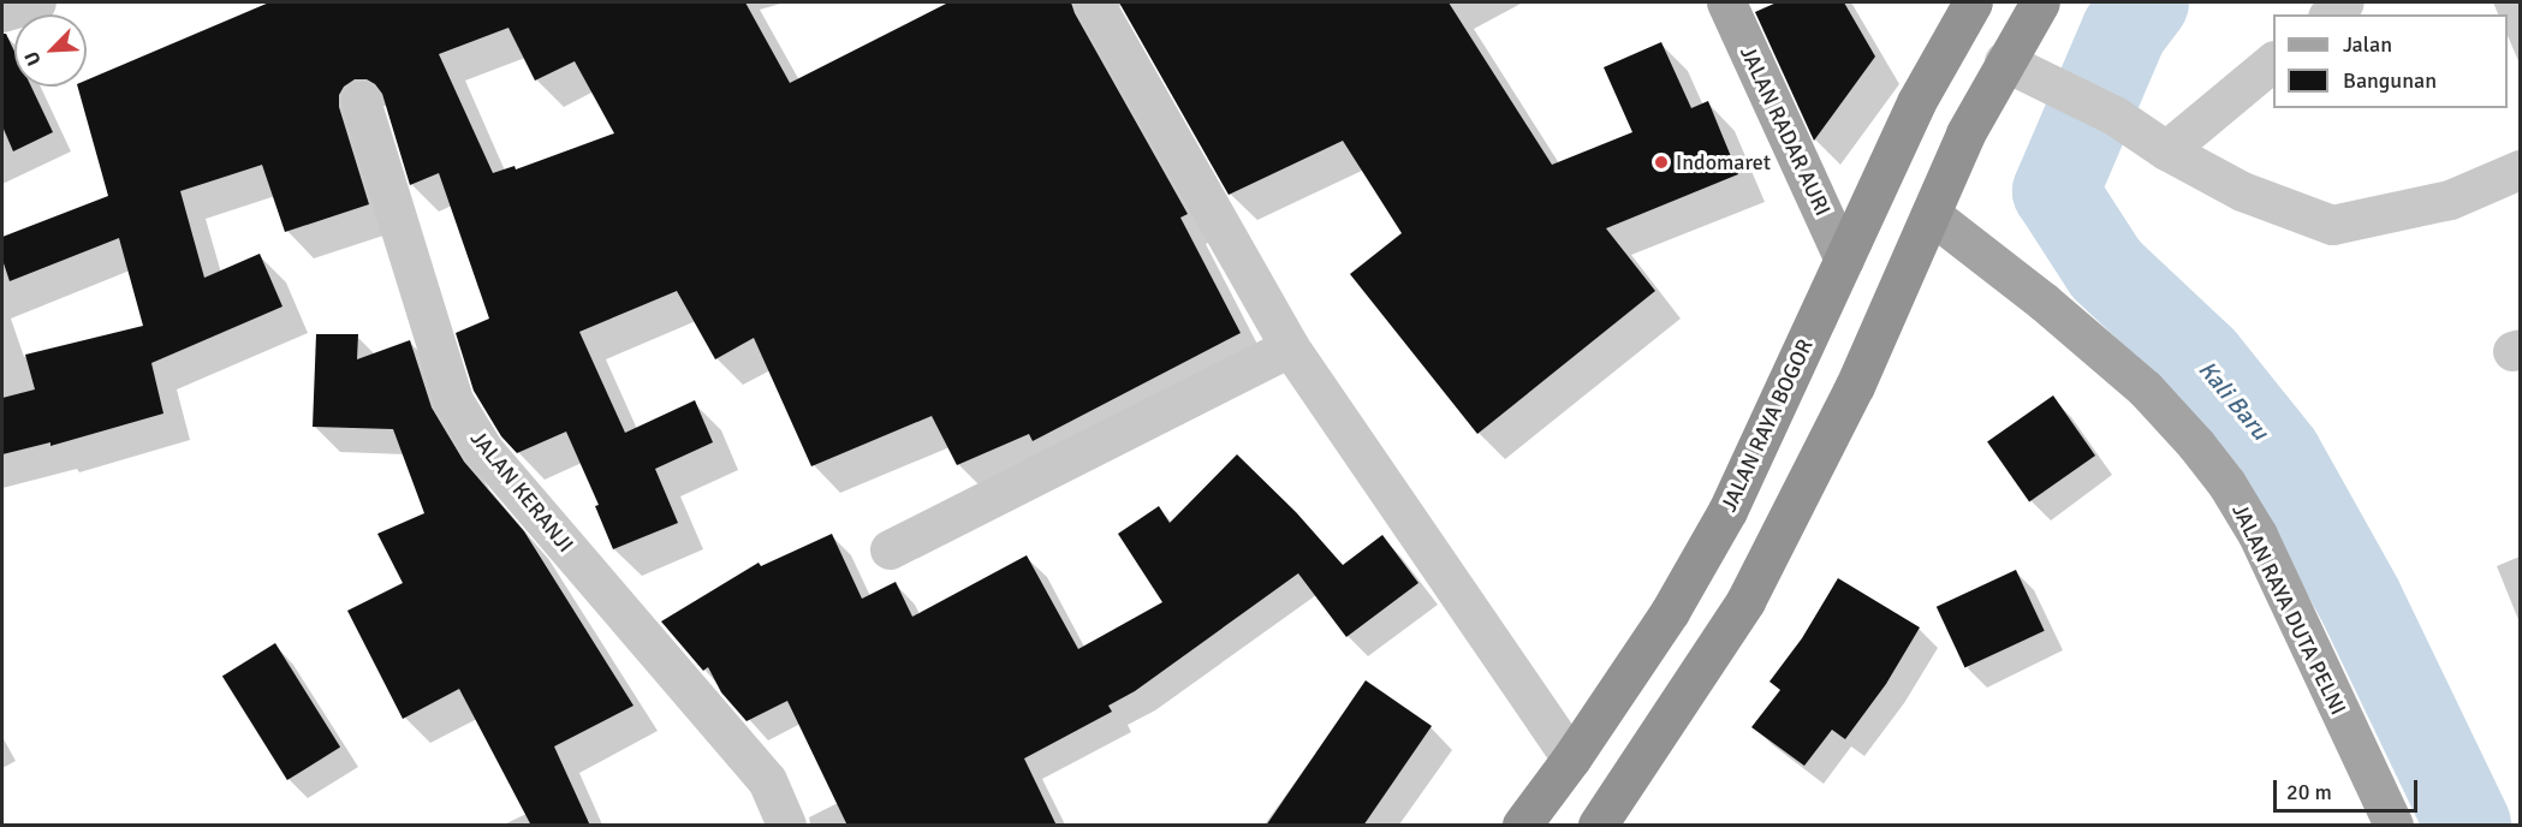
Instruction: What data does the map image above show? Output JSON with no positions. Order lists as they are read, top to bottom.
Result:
{
  "streets": {
    "highway": ["JALAN RAYA BOGOR"],
    "main road": ["JALAN RADAR AURI", "JALAN RAYA DUTA PELNI"],
    "street": ["JALAN KERANJI"]
  },
  "crossings": [
    ["JALAN RADAR AURI", "JALAN RAYA BOGOR"]
  ],
  "water": ["Kali Baru"],
  "places": ["Indomaret"],
  "legend": ["Jalan", "Bangunan"],
  "scale_bar": "20 m",
  "north": "bottom left"
}
